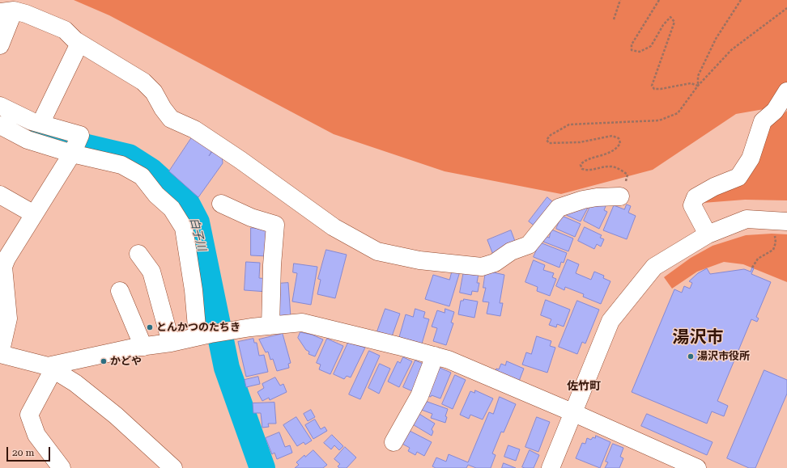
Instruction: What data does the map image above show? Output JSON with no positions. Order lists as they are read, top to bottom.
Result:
{
  "districts": ["湯沢市", "佐竹町"],
  "water": ["白子川"],
  "places": ["とんかつのたちき", "湯沢市役所", "かどや"],
  "scale_bar": "20 m"
}
